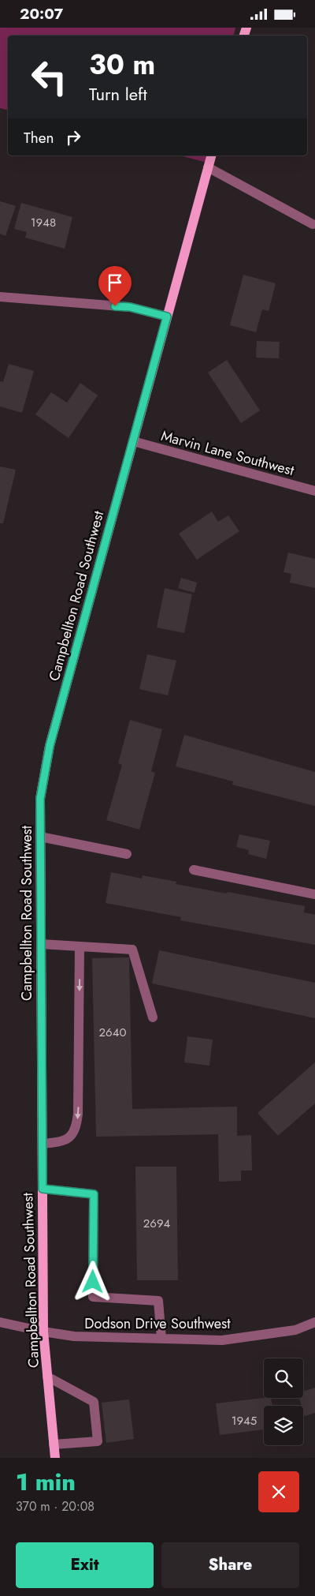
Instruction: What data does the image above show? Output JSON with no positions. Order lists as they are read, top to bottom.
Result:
{
  "streets": {
    "main road": ["Campbellton Road Southwest"],
    "street": ["Marvin Lane Southwest", "Dodson Drive Southwest"]
  },
  "crossings": [
    ["Marvin Lane Southwest", "Campbellton Road Southwest"],
    ["Campbellton Road Southwest", "Dodson Drive Southwest"]
  ],
  "house_numbers": [
    "1948",
    "2640",
    "2694",
    "1945"
  ],
  "page": {
    "status": "20:07",
    "turn": ["30 m", "Turn left"],
    "then": "Then",
    "heading": ["1 min", "370 m · 20:08"],
    "buttons": ["Exit", "Share"]
  }
}
